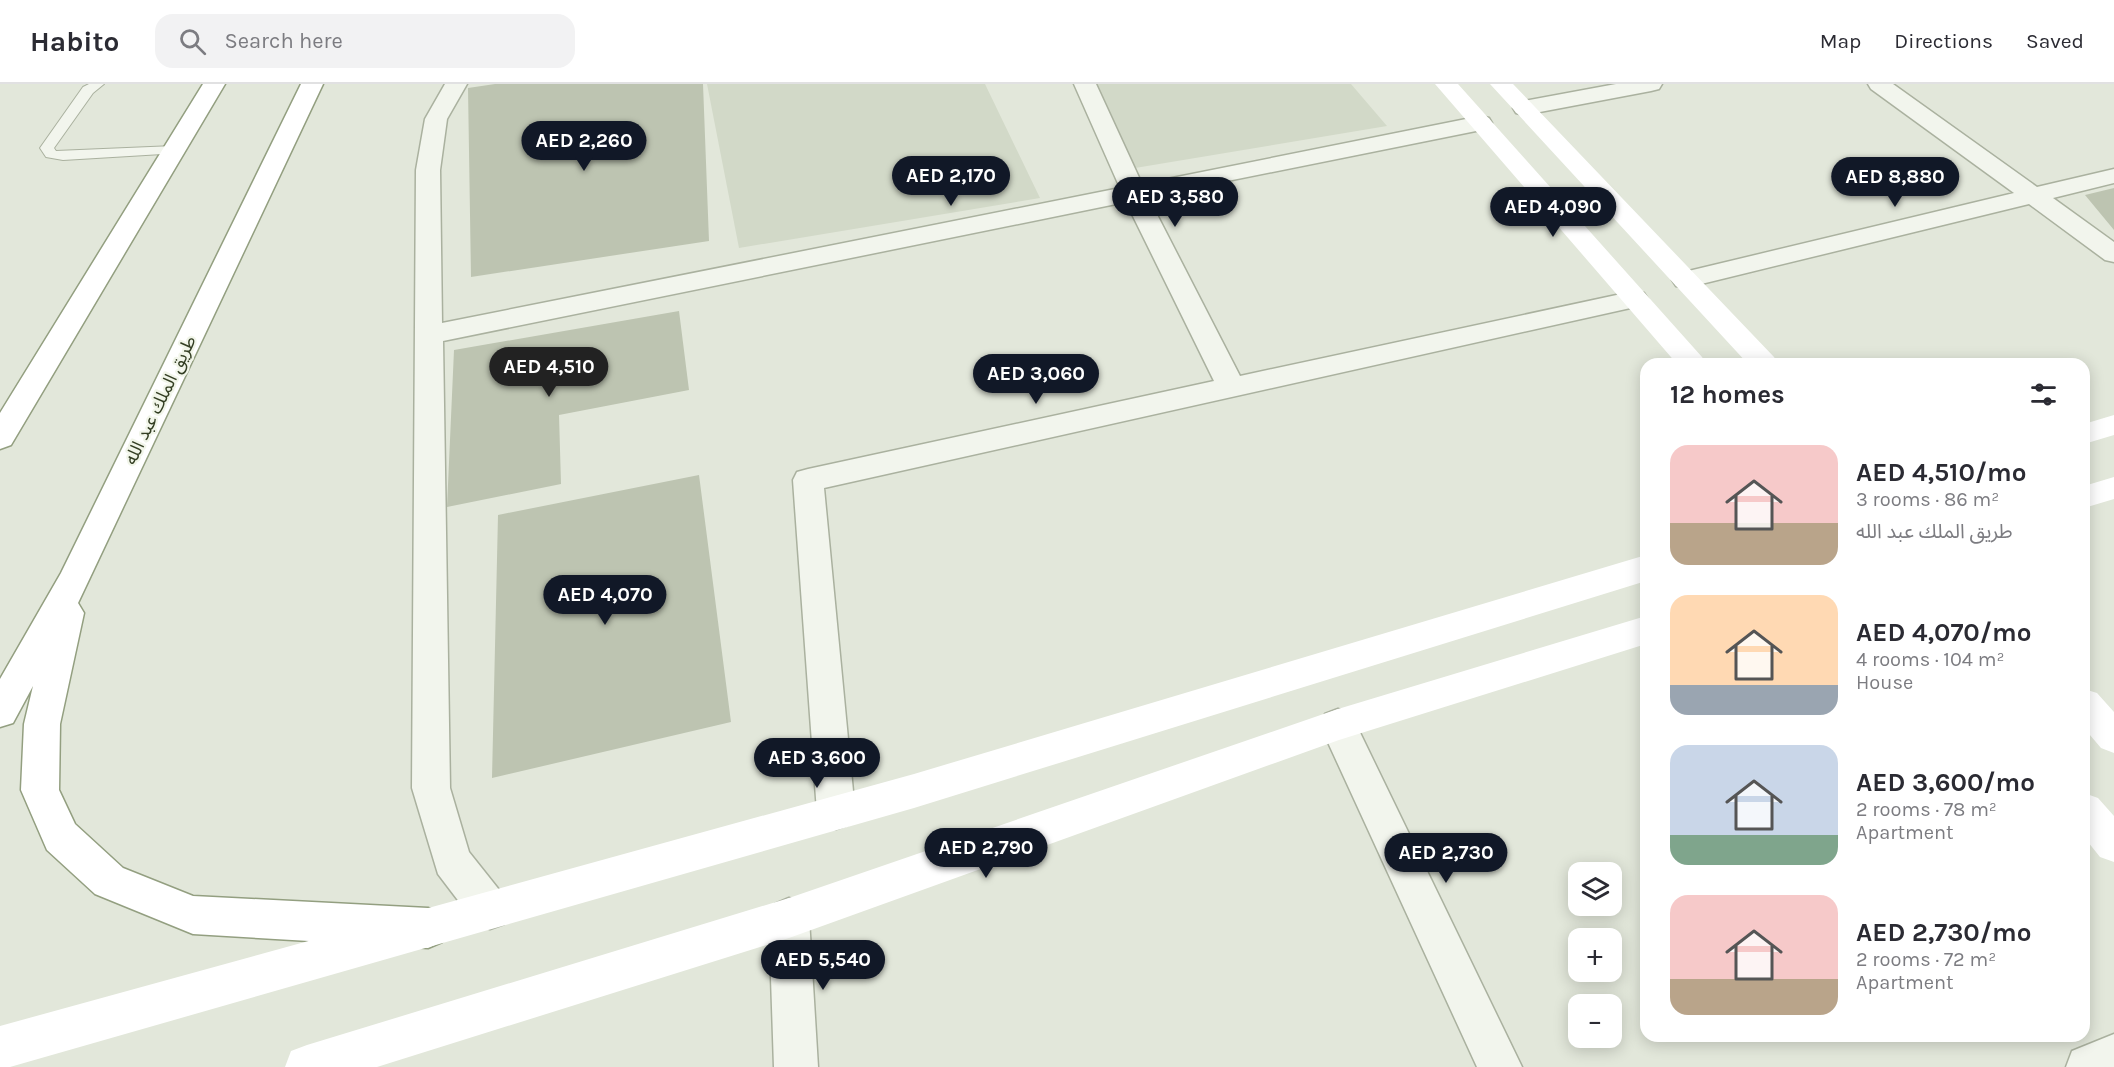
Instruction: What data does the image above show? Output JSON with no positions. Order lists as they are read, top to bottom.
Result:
{
  "streets": {
    "main road": ["طريق الملك عبد الله"]
  },
  "page": {
    "header": "Habito",
    "search": "Search here",
    "nav": ["Map", "Directions", "Saved"],
    "price": [
      "AED 2,260",
      "AED 2,170",
      "AED 8,880",
      "AED 3,580",
      "AED 4,090",
      "AED 4,510",
      "AED 3,060",
      "AED 4,070",
      "AED 3,600",
      "AED 2,790",
      "AED 2,730",
      "AED 5,540"
    ],
    "heading": "12 homes",
    "list": [
      {
        "name": "AED 4,510/mo",
        "note": "3 rooms · 86 m² · طريق الملك عبد الله"
      },
      {
        "name": "AED 4,070/mo",
        "note": "4 rooms · 104 m² · House"
      },
      {
        "name": "AED 3,600/mo",
        "note": "2 rooms · 78 m² · Apartment"
      },
      {
        "name": "AED 2,730/mo",
        "note": "2 rooms · 72 m² · Apartment"
      }
    ],
    "map_buttons": ["+", "−"]
  }
}
